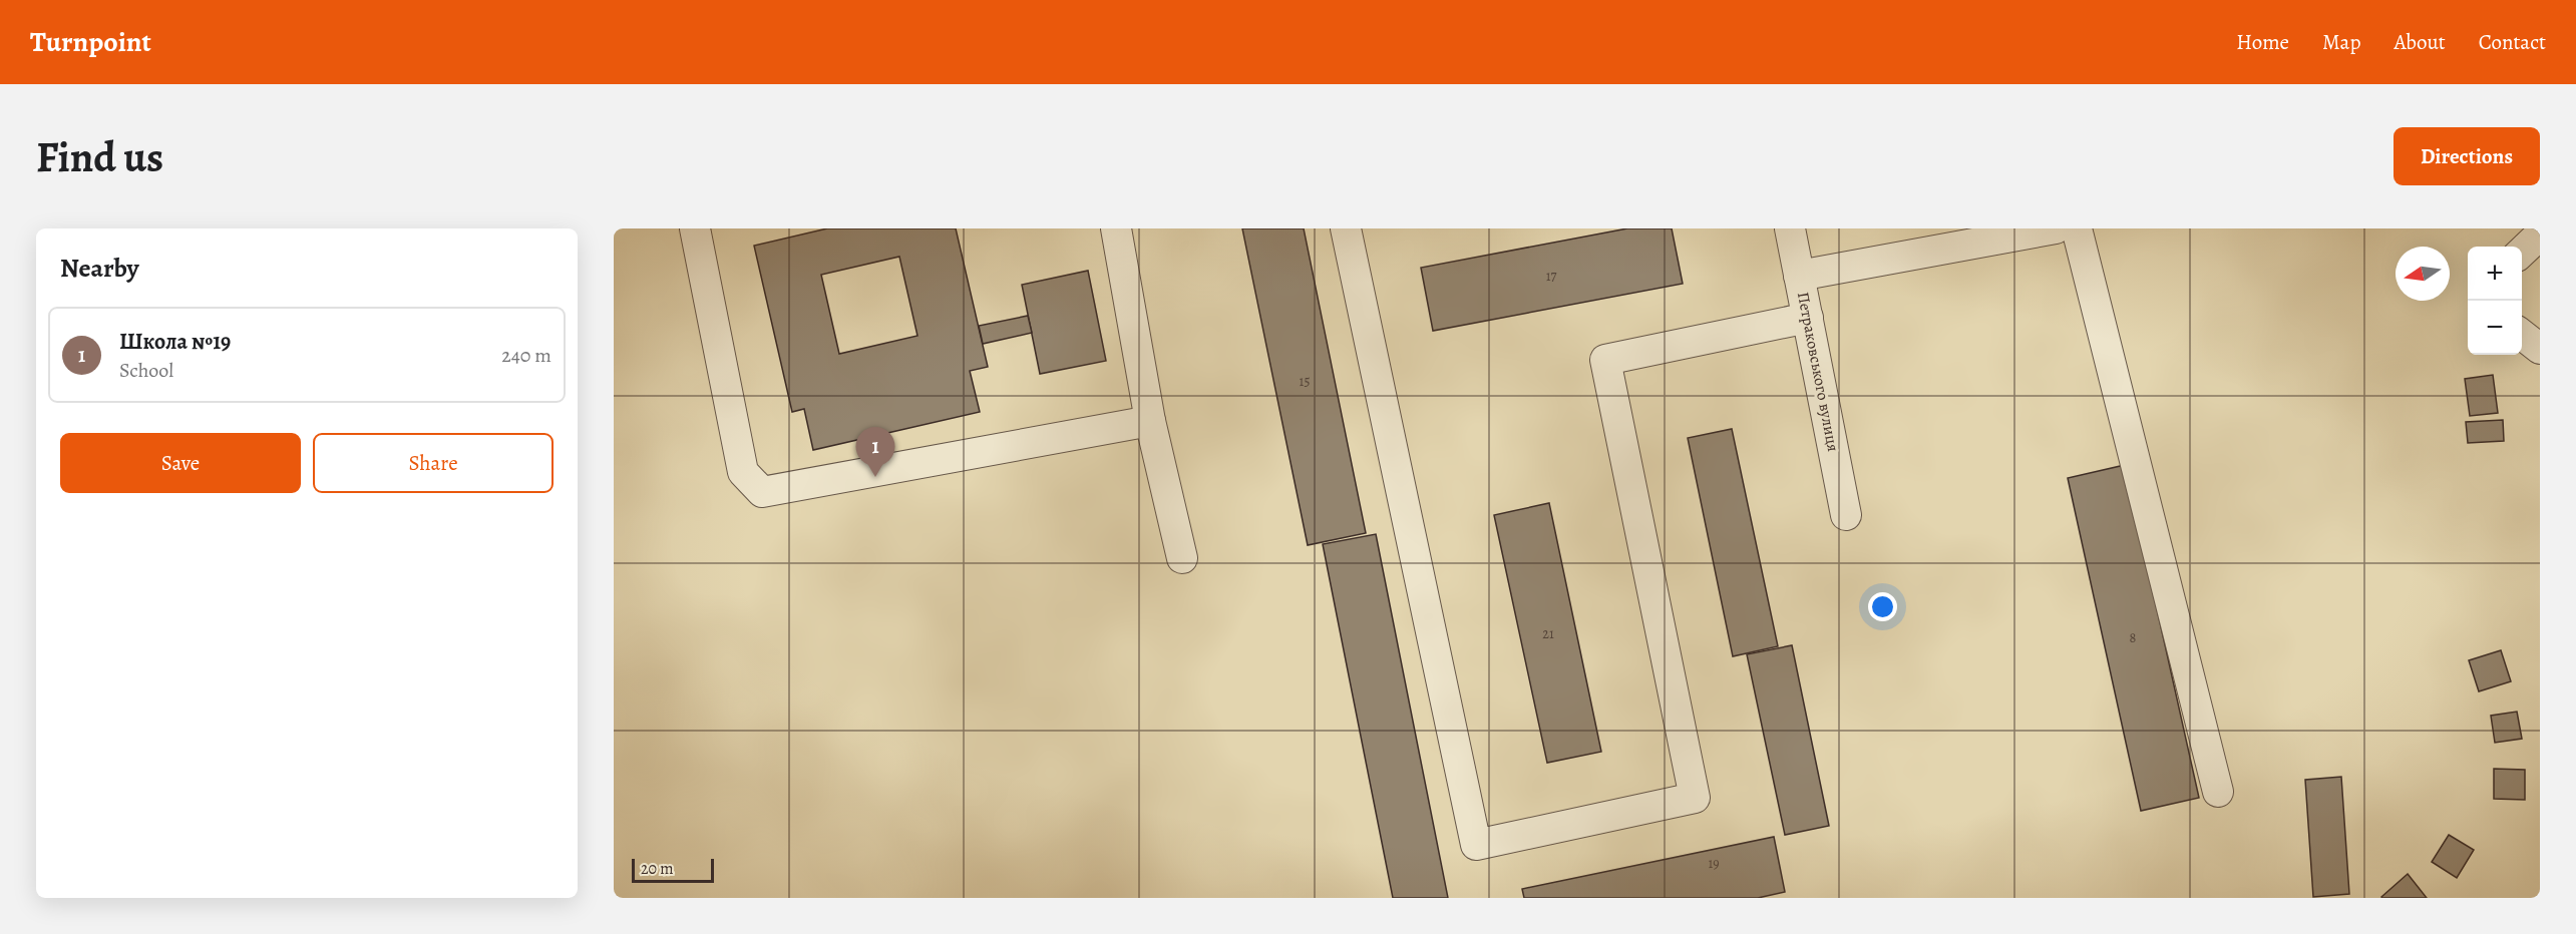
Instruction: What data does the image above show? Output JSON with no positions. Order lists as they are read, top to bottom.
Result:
{
  "streets": {
    "street": ["Петраковського вулиця"]
  },
  "house_numbers": [
    "17",
    "15",
    "21",
    "8",
    "19"
  ],
  "scale_bar": "20 m",
  "north": "left",
  "page": {
    "header": "Turnpoint",
    "nav": [
      "Home",
      "Map",
      "About",
      "Contact"
    ],
    "buttons": [
      "Directions",
      ["Save", "Share"]
    ],
    "title": "Find us",
    "heading": "Nearby",
    "map_buttons": ["+", "−"],
    "list": [
      {
        "mark": "1",
        "name": "Школа №19",
        "note": "School",
        "value": "240 m"
      }
    ],
    "pins": "1",
    "scale": "20 m"
  }
}
